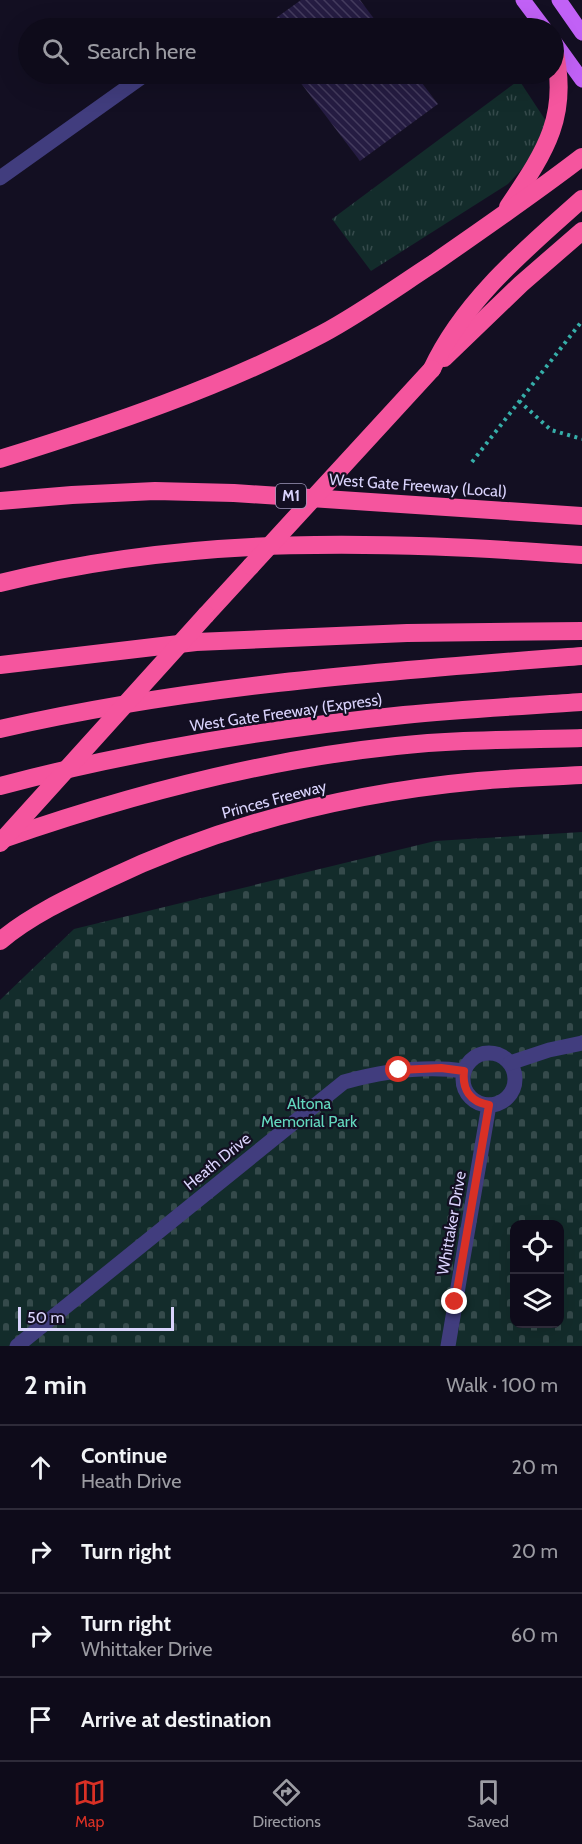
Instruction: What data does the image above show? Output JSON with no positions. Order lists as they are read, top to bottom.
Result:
{
  "streets": {
    "highway": [
      "West Gate Freeway (Local)",
      "M1",
      "West Gate Freeway (Express)",
      "Princes Freeway"
    ],
    "lane": ["Heath Drive", "Whittaker Drive"]
  },
  "crossings": [
    ["Heath Drive", "Whittaker Drive"]
  ],
  "parks": ["Altona Memorial Park"],
  "scale_bar": "50 m",
  "page": {
    "search": "Search here",
    "scale": "50 m",
    "heading": ["2 min", "Walk · 100 m"],
    "list": [
      ["Continue", "Heath Drive", "20 m"],
      ["Turn right", "20 m"],
      ["Turn right", "Whittaker Drive", "60 m"],
      "Arrive at destination"
    ],
    "nav": ["Map", "Directions", "Saved"]
  }
}
